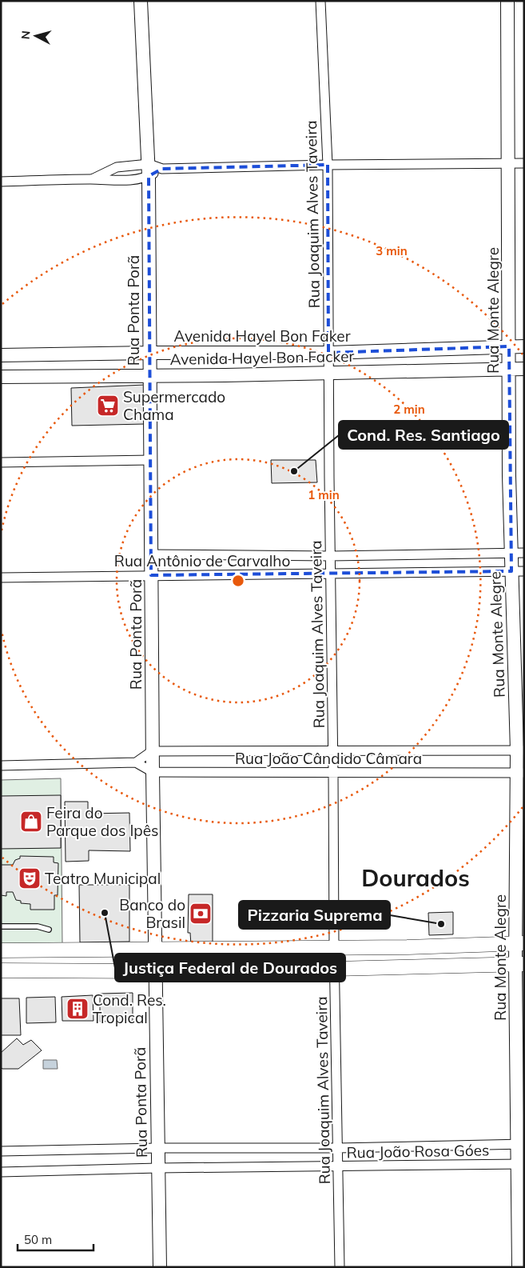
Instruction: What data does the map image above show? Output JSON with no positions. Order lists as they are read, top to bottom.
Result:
{
  "streets": {
    "street": [
      "Rua Joaquim Alves Taveira",
      "Rua Ponta Porã",
      "Rua Monte Alegre",
      "Avenida Hayel Bon Faker",
      "Avenida Hayel Bon Facker",
      "Rua Antônio de Carvalho",
      "Rua João Cândido Câmara",
      "Rua João Rosa Góes"
    ]
  },
  "crossings": [
    ["Rua Joaquim Alves Taveira", "Avenida Hayel Bon Faker"],
    ["Rua Joaquim Alves Taveira", "Avenida Hayel Bon Facker"],
    ["Rua Joaquim Alves Taveira", "Rua Antônio de Carvalho"],
    ["Rua Joaquim Alves Taveira", "Rua João Cândido Câmara"],
    ["Rua Joaquim Alves Taveira", "Rua João Rosa Góes"],
    ["Rua Ponta Porã", "Avenida Hayel Bon Faker"],
    ["Rua Ponta Porã", "Avenida Hayel Bon Facker"],
    ["Rua Ponta Porã", "Rua Antônio de Carvalho"],
    ["Rua Ponta Porã", "Rua João Cândido Câmara"],
    ["Rua Ponta Porã", "Rua João Rosa Góes"],
    ["Rua Monte Alegre", "Avenida Hayel Bon Faker"],
    ["Rua Monte Alegre", "Avenida Hayel Bon Facker"],
    ["Rua Monte Alegre", "Rua Antônio de Carvalho"],
    ["Rua Monte Alegre", "Rua João Cândido Câmara"],
    ["Rua Monte Alegre", "Rua João Rosa Góes"]
  ],
  "districts": ["Dourados"],
  "places": {
    "supermarket": ["Supermercado Chama"],
    "other": ["Cond. Res. Santiago", "Justiça Federal de Dourados", "Pizzaria Suprema"],
    "shop": ["Feira do Parque dos Ipês"],
    "theatre": ["Teatro Municipal"],
    "bank": ["Banco do Brasil"],
    "building": ["Cond. Res. Tropical"]
  },
  "scale_bar": "50 m",
  "north": "left",
  "rings": ["3 min", "2 min", "1 min"]
}
